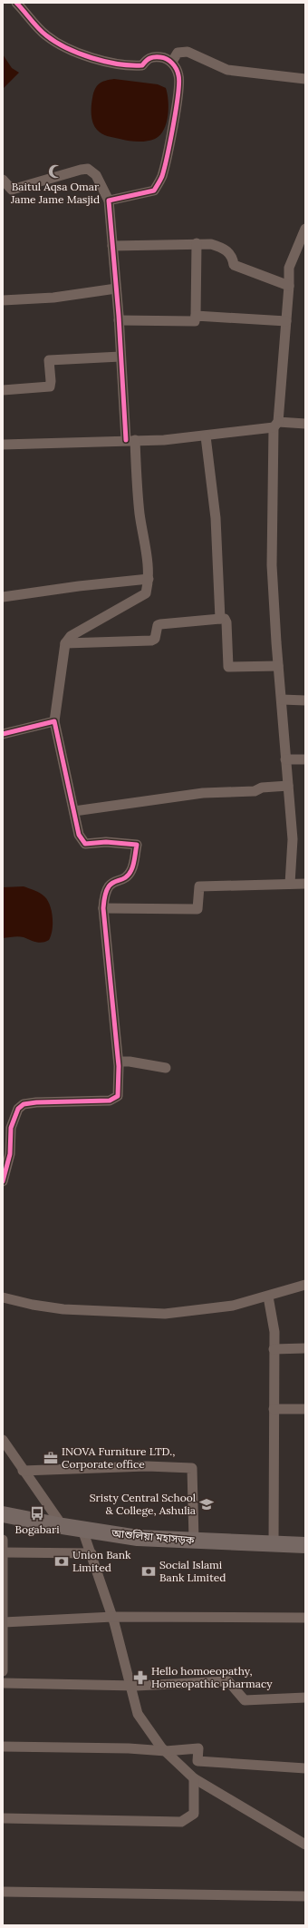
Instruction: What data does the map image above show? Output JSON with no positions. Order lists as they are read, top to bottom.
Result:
{
  "streets": {
    "highway": ["আশুলিয়া মহাসড়ক"]
  },
  "places": {
    "mosque": ["Baitul Aqsa Omar Jame Jame Masjid"],
    "office": ["INOVA Furniture LTD., Corporate office"],
    "school or university": ["Sristy Central School & College, Ashulia"],
    "bus stop": ["Bogabari"],
    "bank": ["Union Bank Limited", "Social Islami Bank Limited"],
    "pharmacy": ["Hello homoeopathy, Homeopathic pharmacy"]
  }
}
